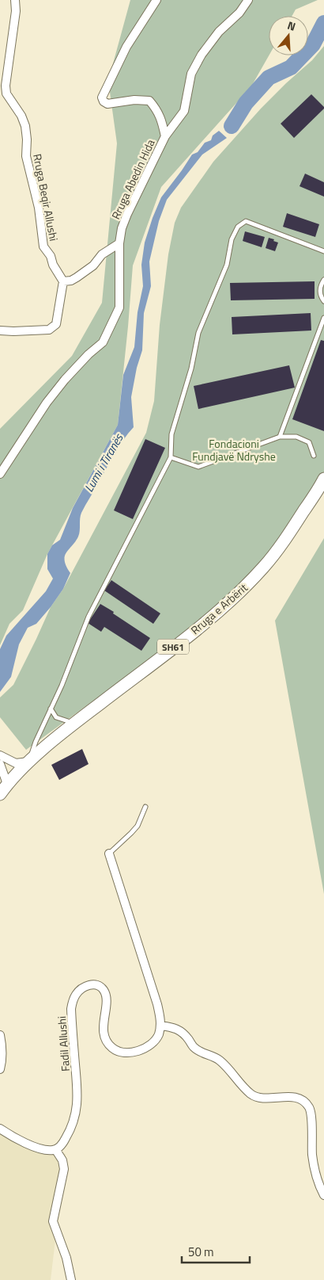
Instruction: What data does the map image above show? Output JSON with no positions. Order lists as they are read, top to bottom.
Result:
{
  "streets": {
    "main road": ["Rruga e Arbërit", "SH61"],
    "street": ["Rruga Abedin Hida", "Rruga Beqir Allushi", "Fadil Allushi"]
  },
  "water": ["Lumi i Tiranës"],
  "parks": ["Fondacioni Fundjavë Ndryshe"],
  "scale_bar": "50 m",
  "north": "top"
}
